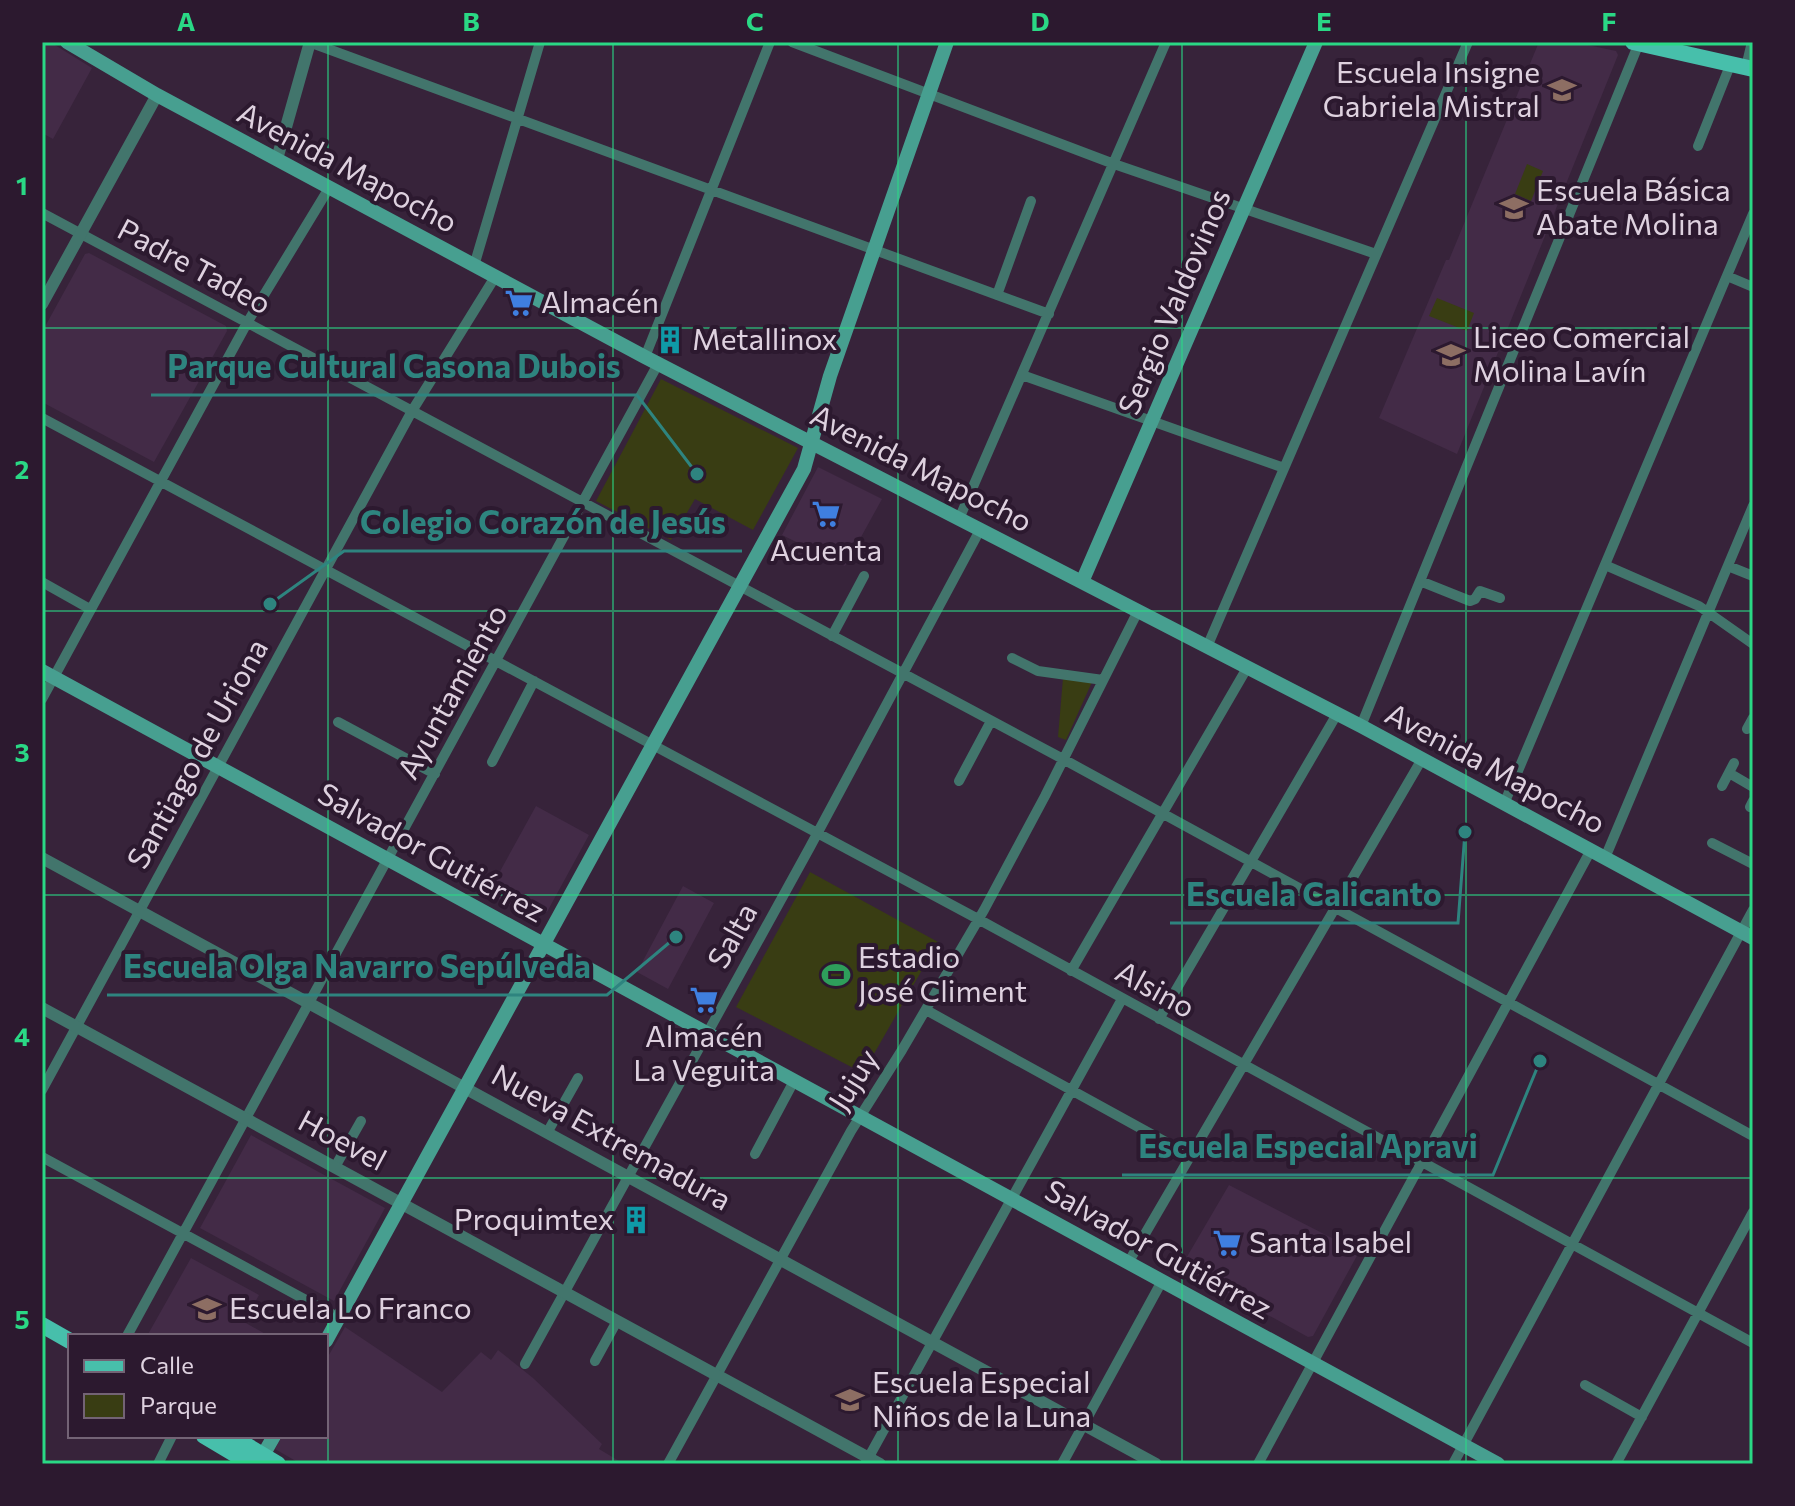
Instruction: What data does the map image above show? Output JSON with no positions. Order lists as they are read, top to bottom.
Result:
{
  "streets": {
    "main road": ["Avenida Mapocho", "Sergio Valdovinos", "Salvador Gutiérrez"],
    "street": [
      "Padre Tadeo",
      "Ayuntamiento",
      "Santiago de Uriona",
      "Salta",
      "Alsino",
      "Jujuy",
      "Nueva Extremadura",
      "Hoevel"
    ]
  },
  "crossings": [
    ["Avenida Mapocho", "Sergio Valdovinos"],
    ["Avenida Mapocho", "Ayuntamiento"],
    ["Avenida Mapocho", "Santiago de Uriona"],
    ["Avenida Mapocho", "Salta"],
    ["Avenida Mapocho", "Jujuy"],
    ["Padre Tadeo", "Ayuntamiento"],
    ["Padre Tadeo", "Santiago de Uriona"],
    ["Padre Tadeo", "Salta"],
    ["Padre Tadeo", "Jujuy"],
    ["Ayuntamiento", "Salvador Gutiérrez"],
    ["Ayuntamiento", "Alsino"],
    ["Ayuntamiento", "Nueva Extremadura"],
    ["Ayuntamiento", "Hoevel"],
    ["Santiago de Uriona", "Salvador Gutiérrez"],
    ["Santiago de Uriona", "Alsino"],
    ["Santiago de Uriona", "Nueva Extremadura"],
    ["Santiago de Uriona", "Hoevel"],
    ["Salvador Gutiérrez", "Salta"],
    ["Salvador Gutiérrez", "Jujuy"],
    ["Salta", "Alsino"],
    ["Salta", "Nueva Extremadura"],
    ["Salta", "Hoevel"],
    ["Alsino", "Jujuy"],
    ["Jujuy", "Nueva Extremadura"],
    ["Jujuy", "Hoevel"]
  ],
  "places": {
    "school or university": [
      "Escuela Insigne Gabriela Mistral",
      "Escuela Básica Abate Molina",
      "Liceo Comercial Molina Lavín",
      "Escuela Lo Franco",
      "Escuela Especial Niños de la Luna"
    ],
    "supermarket": [
      "Almacén",
      "Acuenta",
      "Almacén La Veguita",
      "Santa Isabel"
    ],
    "building": ["Metallinox", "Proquimtex"],
    "other": [
      "Parque Cultural Casona Dubois",
      "Colegio Corazón de Jesús",
      "Escuela Calicanto",
      "Escuela Olga Navarro Sepúlveda",
      "Escuela Especial Apravi"
    ],
    "sports": ["Estadio José Climent"]
  },
  "legend": ["Calle", "Parque"],
  "grid": {
    "columns": [
      "A",
      "B",
      "C",
      "D",
      "E",
      "F"
    ],
    "rows": [
      "1",
      "2",
      "3",
      "4",
      "5"
    ]
  }
}
